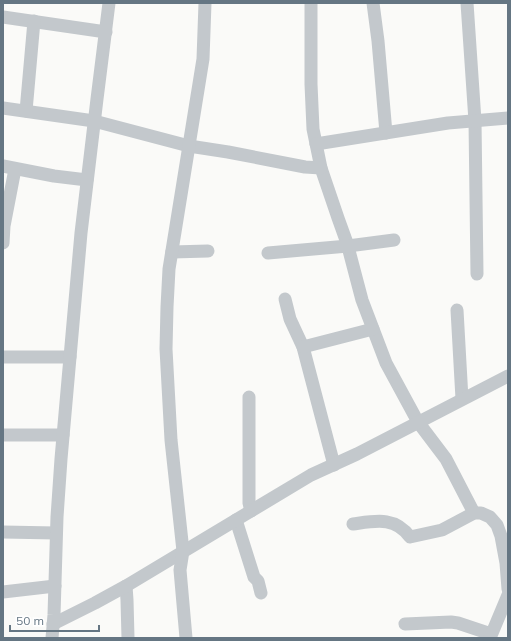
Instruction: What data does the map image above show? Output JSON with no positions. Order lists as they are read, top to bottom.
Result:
{
  "scale_bar": "50 m"
}
